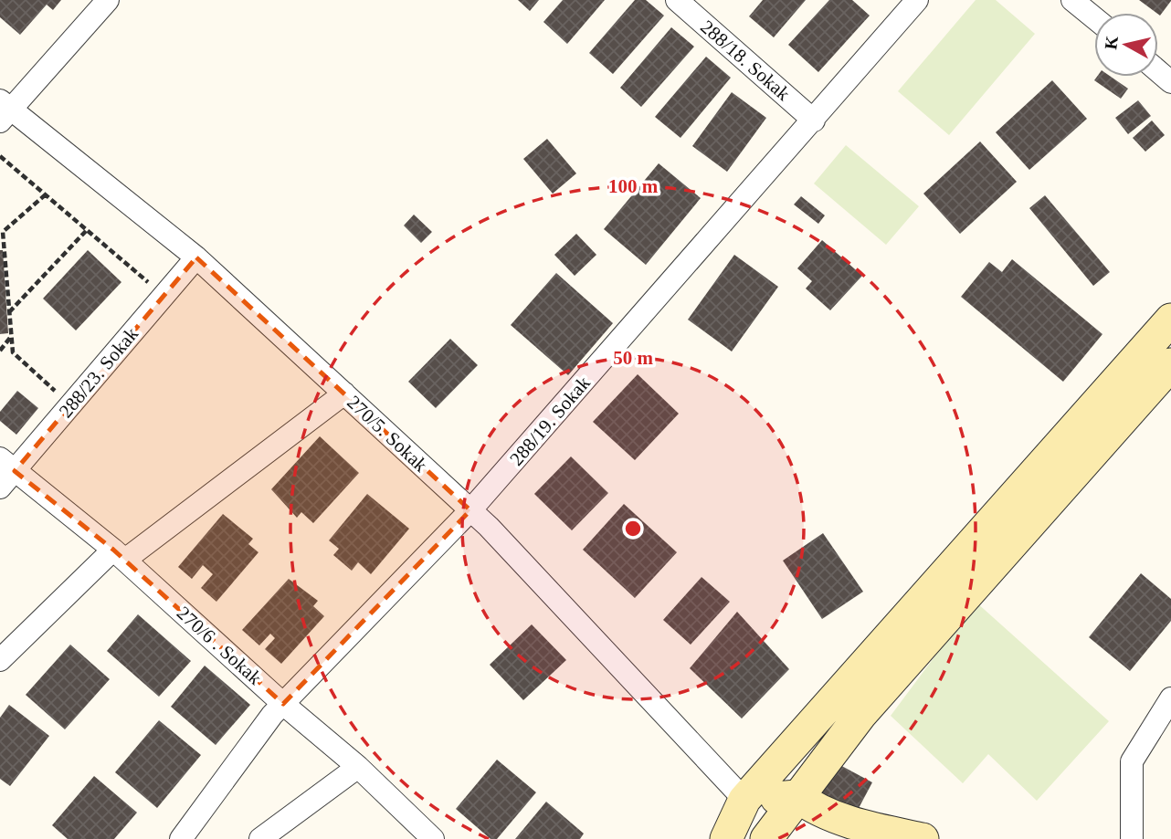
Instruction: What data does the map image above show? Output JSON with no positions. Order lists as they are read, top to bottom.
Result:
{
  "streets": {
    "street": [
      "288/18. Sokak",
      "288/23. Sokak",
      "288/19. Sokak",
      "270/5. Sokak",
      "270/6 . Sokak"
    ]
  },
  "crossings": [
    ["288/18. Sokak", "288/19. Sokak"],
    ["288/23. Sokak", "270/5. Sokak"],
    ["288/23. Sokak", "270/6 . Sokak"],
    ["288/19. Sokak", "270/5. Sokak"],
    ["288/19. Sokak", "270/6 . Sokak"]
  ],
  "north": "left",
  "rings": ["100 m", "50 m"]
}
